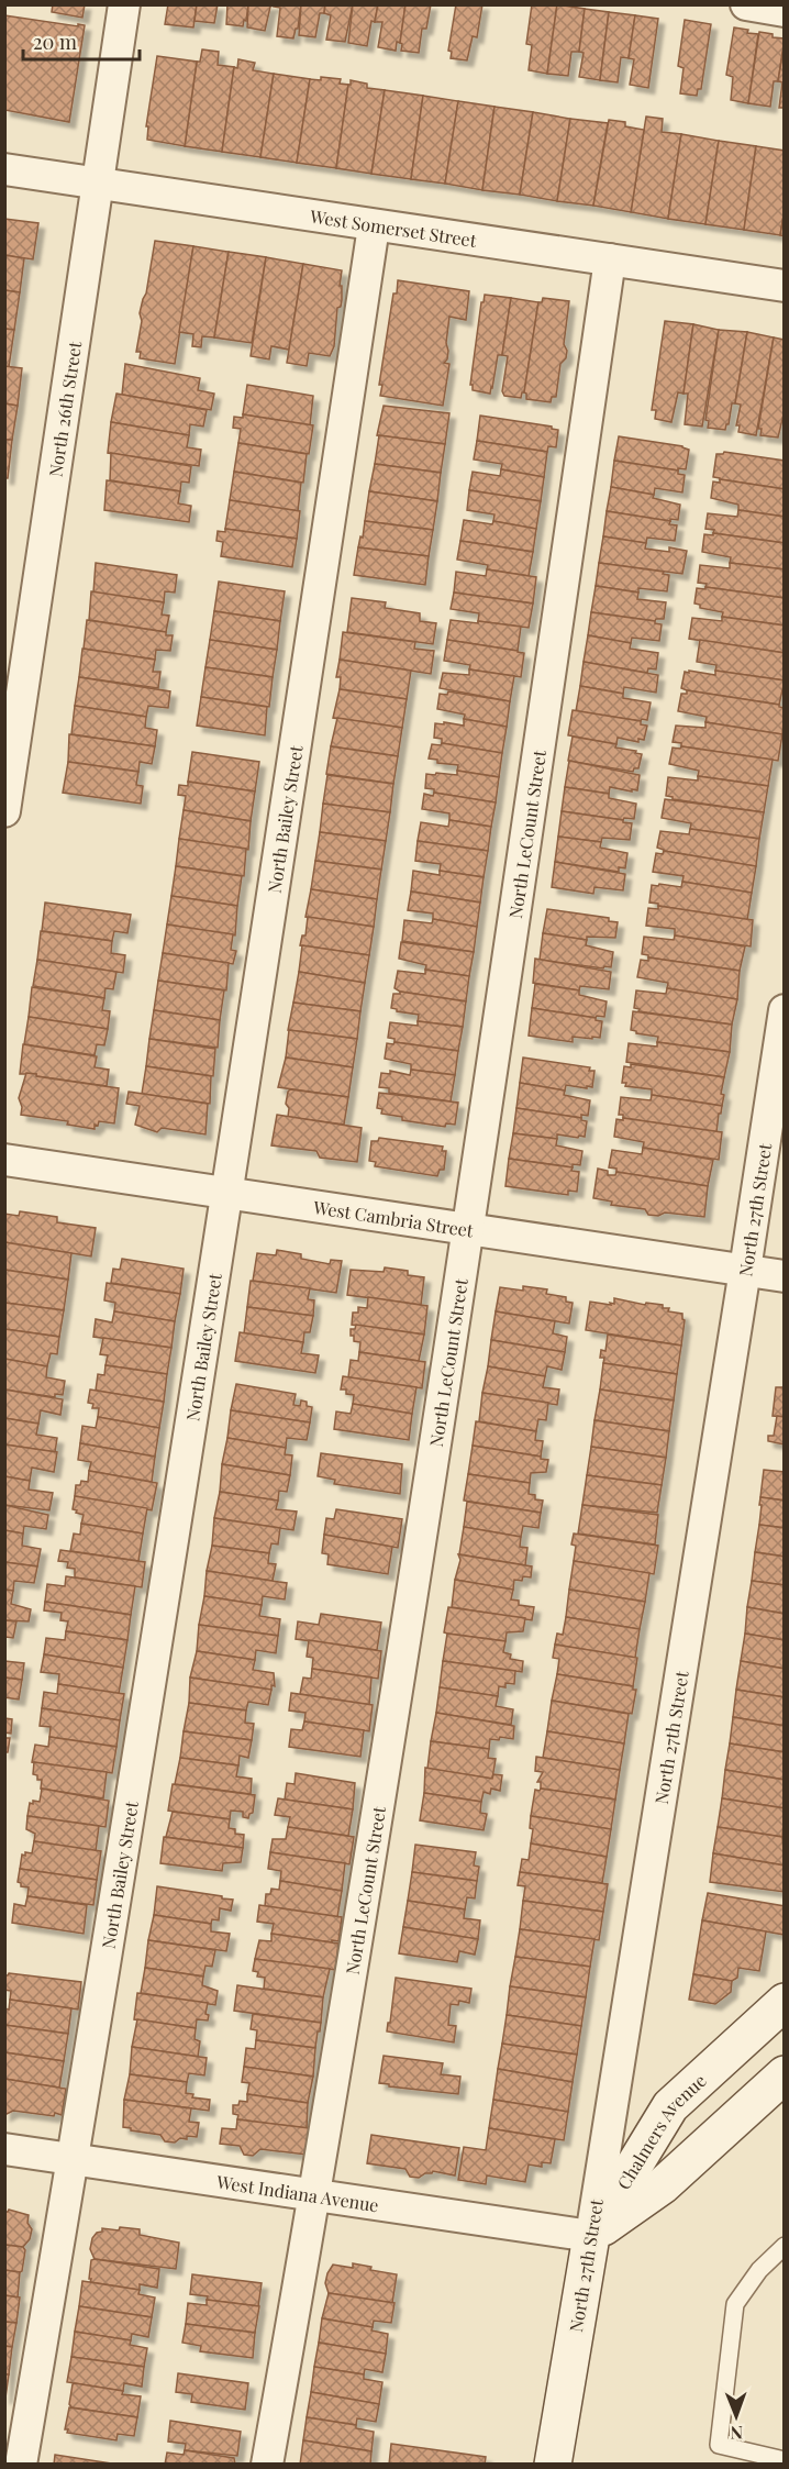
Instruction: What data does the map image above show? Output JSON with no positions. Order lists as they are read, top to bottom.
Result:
{
  "streets": {
    "street": [
      "West Somerset Street",
      "North 26th Street",
      "North Bailey Street",
      "North LeCount Street",
      "North 27th Street",
      "West Cambria Street",
      "Chalmers Avenue",
      "West Indiana Avenue"
    ]
  },
  "crossings": [
    ["West Somerset Street", "North 26th Street"],
    ["West Somerset Street", "North Bailey Street"],
    ["West Somerset Street", "North LeCount Street"],
    ["North Bailey Street", "West Cambria Street"],
    ["North Bailey Street", "West Indiana Avenue"],
    ["North LeCount Street", "West Cambria Street"],
    ["North LeCount Street", "West Indiana Avenue"],
    ["North 27th Street", "West Cambria Street"],
    ["North 27th Street", "Chalmers Avenue"],
    ["North 27th Street", "West Indiana Avenue"],
    ["Chalmers Avenue", "West Indiana Avenue"]
  ],
  "scale_bar": "20 m",
  "north": "bottom"
}
